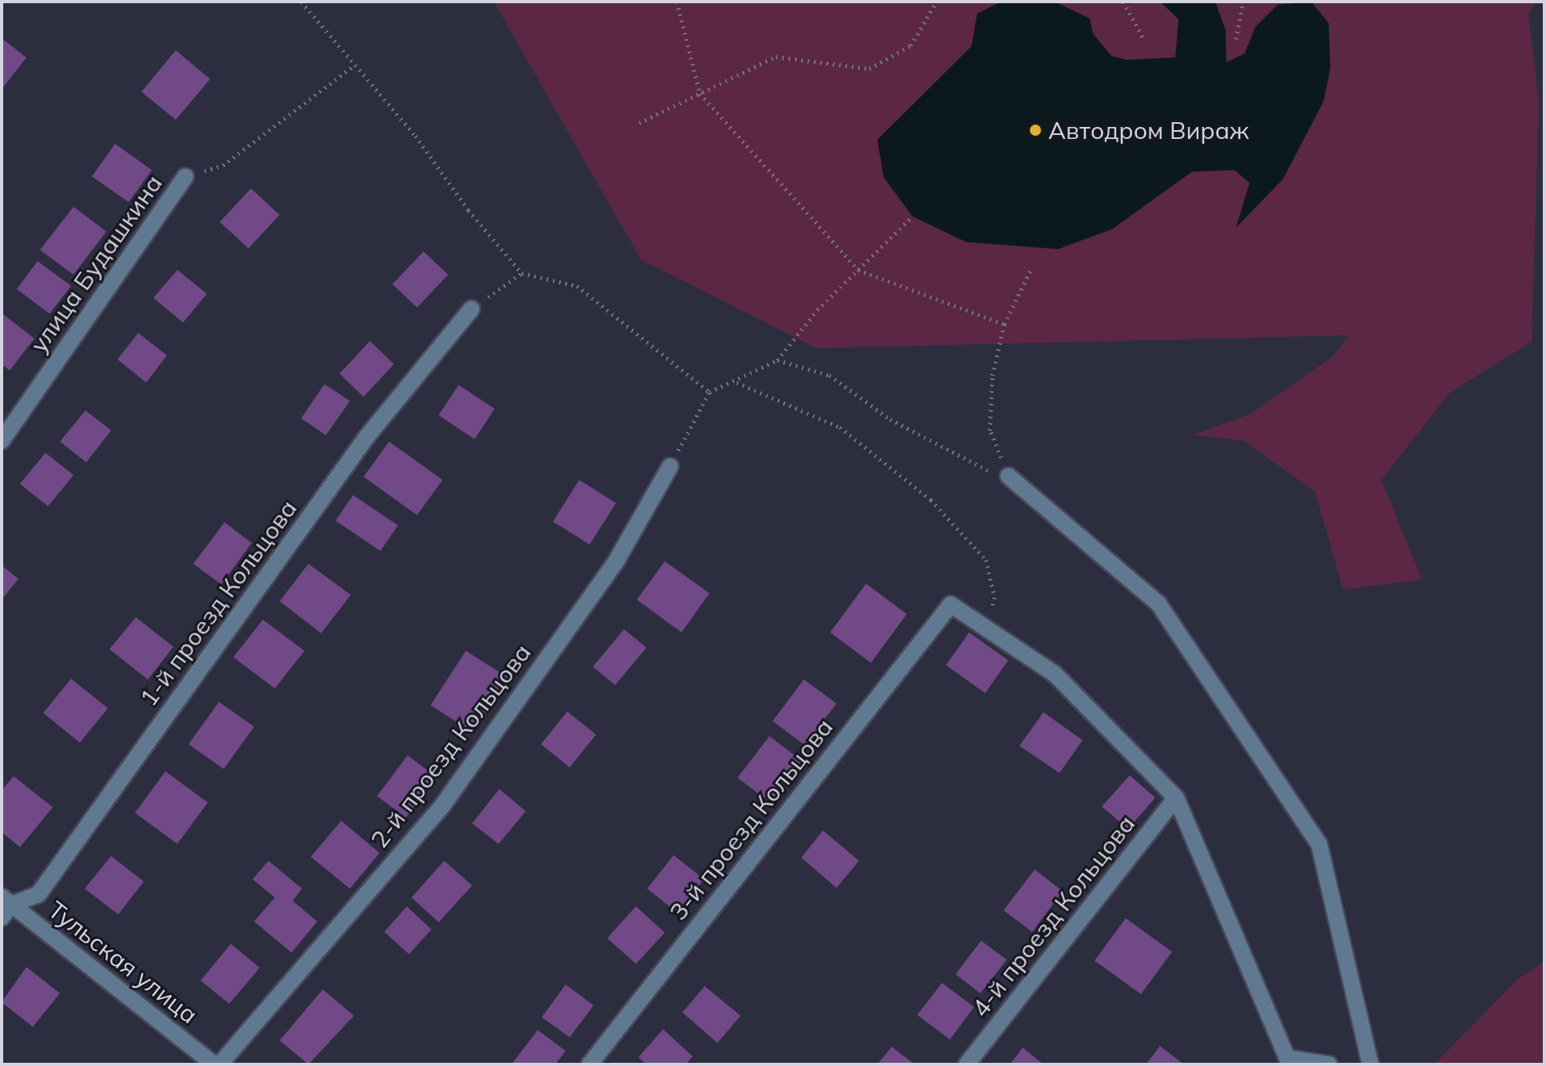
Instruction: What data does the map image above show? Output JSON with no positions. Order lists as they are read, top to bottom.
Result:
{
  "streets": {
    "street": [
      "улица Будашкина",
      "1-й проезд Кольцова",
      "2-й проезд Кольцова",
      "3-й проезд Кольцова",
      "4-й проезд Кольцова",
      "Тульская улица"
    ]
  },
  "crossings": [
    ["1-й проезд Кольцова", "Тульская улица"]
  ],
  "places": ["Автодром Вираж"]
}
